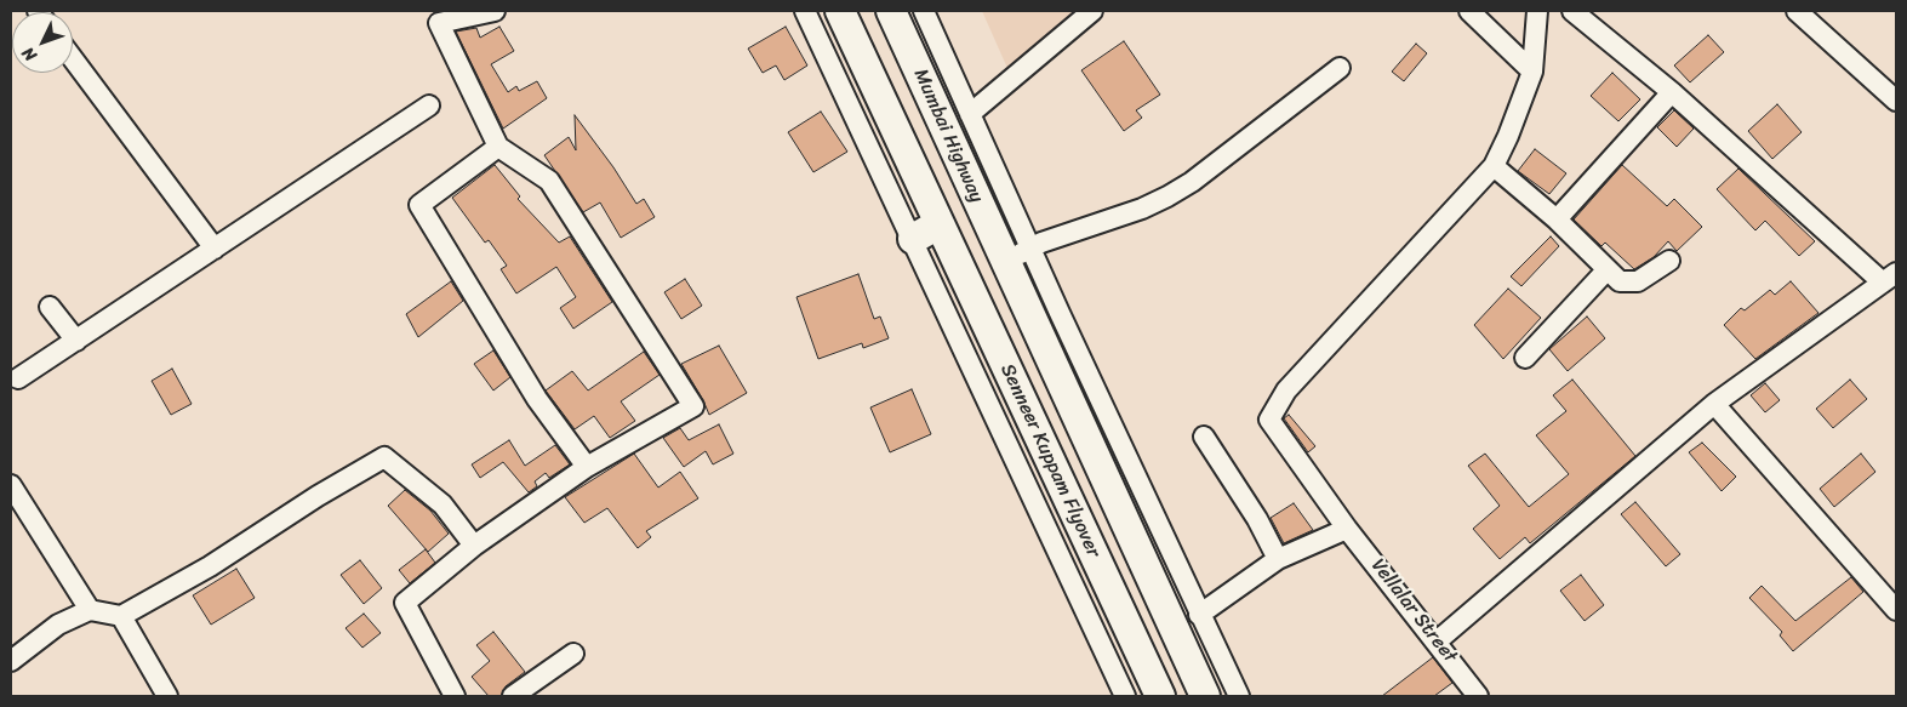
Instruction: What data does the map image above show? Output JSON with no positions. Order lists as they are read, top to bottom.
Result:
{
  "streets": {
    "highway": ["Mumbai Highway", "Senneer Kuppam Flyover"],
    "street": ["Vellalar Street"]
  },
  "north": "bottom left"
}
